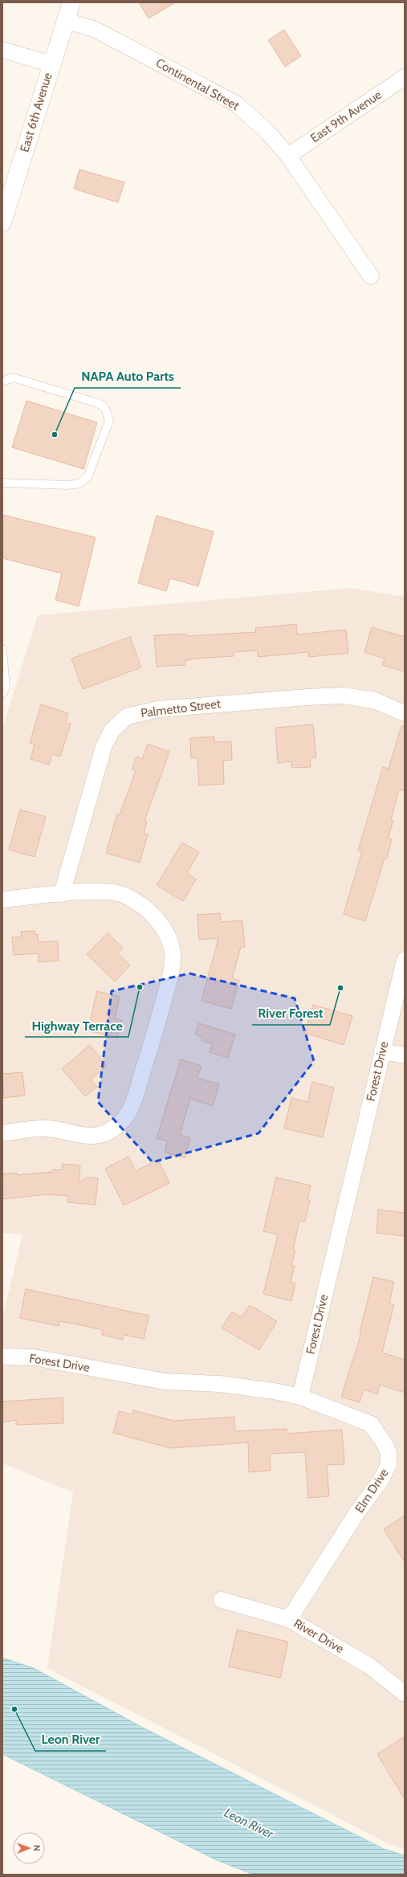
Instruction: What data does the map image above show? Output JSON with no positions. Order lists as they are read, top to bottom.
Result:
{
  "streets": {
    "main road": ["East 6th Avenue"],
    "street": [
      "Continental Street",
      "East 9th Avenue",
      "Palmetto Street",
      "Forest Drive",
      "Elm Drive",
      "River Drive"
    ]
  },
  "crossings": [
    ["Continental Street", "East 6th Avenue"],
    ["Continental Street", "East 9th Avenue"],
    ["Forest Drive", "Elm Drive"],
    ["Elm Drive", "River Drive"]
  ],
  "water": ["Leon River"],
  "places": [
    "NAPA Auto Parts",
    "Highway Terrace",
    "River Forest",
    "Leon River"
  ],
  "north": "right"
}
